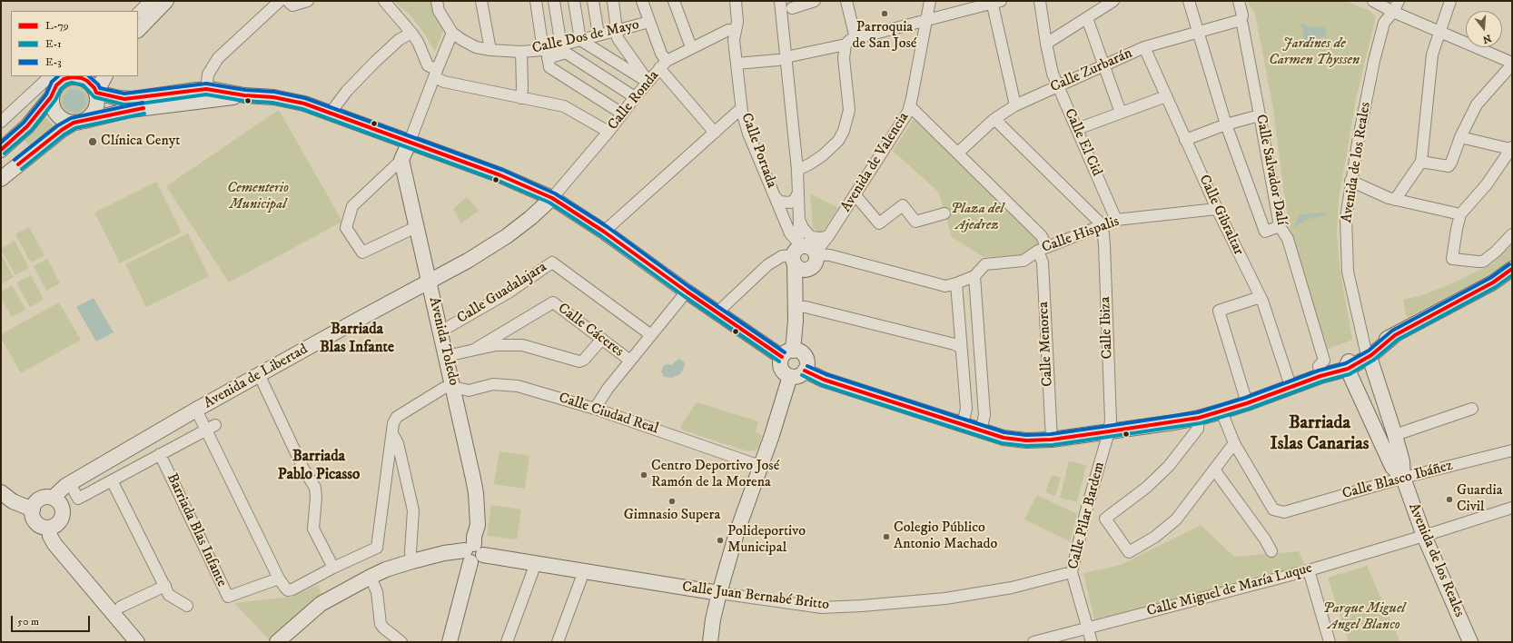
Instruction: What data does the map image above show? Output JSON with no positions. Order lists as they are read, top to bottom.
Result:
{
  "streets": {
    "street": [
      "Calle Dos de Mayo",
      "Calle Zurbarán",
      "Calle Ronda",
      "Calle El Cid",
      "Calle Portada",
      "Avenida de Valencia",
      "Avenida de los Reales",
      "Calle Salvador Dalí",
      "Calle Gibraltar",
      "Calle Hispalis",
      "Calle Guadalajara",
      "Calle Ibiza",
      "Calle Cáceres",
      "Avenida Toledo",
      "Calle Menorca",
      "Avenida de Libertad",
      "Calle Ciudad Real",
      "Calle Blasco Ibáñez",
      "Calle Pilar Bardem",
      "Barriada Blas Infante",
      "Calle Miguel de María Luque",
      "Calle Juan Bernabé Britto"
    ]
  },
  "crossings": [
    ["Calle Zurbarán", "Calle El Cid"],
    ["Calle Zurbarán", "Calle Salvador Dalí"],
    ["Calle Zurbarán", "Calle Gibraltar"],
    ["Calle Zurbarán", "Calle Menorca"],
    ["Calle Ronda", "Calle Portada"],
    ["Calle Ronda", "Avenida de Libertad"],
    ["Calle El Cid", "Calle Hispalis"],
    ["Calle Portada", "Avenida de Valencia"],
    ["Avenida de Valencia", "Calle Menorca"],
    ["Avenida de los Reales", "Calle Blasco Ibáñez"],
    ["Avenida de los Reales", "Calle Miguel de María Luque"],
    ["Calle Gibraltar", "Calle Hispalis"],
    ["Calle Hispalis", "Calle Ibiza"],
    ["Calle Hispalis", "Calle Menorca"],
    ["Calle Guadalajara", "Avenida Toledo"],
    ["Calle Ibiza", "Calle Pilar Bardem"],
    ["Avenida Toledo", "Avenida de Libertad"],
    ["Avenida Toledo", "Calle Ciudad Real"],
    ["Avenida Toledo", "Calle Juan Bernabé Britto"],
    ["Calle Pilar Bardem", "Calle Miguel de María Luque"],
    ["Calle Pilar Bardem", "Calle Juan Bernabé Britto"]
  ],
  "districts": ["Barriada Blas Infante", "Barriada Islas Canarias", "Barriada Pablo Picasso"],
  "parks": [
    "Jardines de Carmen Thyssen",
    "Cementerio Municipal",
    "Plaza del Ajedrez",
    "Parque Miguel Angel Blanco"
  ],
  "places": [
    "Parroquia de San José",
    "Clínica Cenyt",
    "Centro Deportivo José Ramón de la Morena",
    "Guardia Civil",
    "Gimnasio Supera",
    "Colegio Público Antonio Machado",
    "Polideportivo Municipal"
  ],
  "lines": ["transit line E-3", "transit line L-79", "transit line E-1"],
  "legend": ["L-79", "E-1", "E-3"],
  "scale_bar": "50 m",
  "north": "bottom"
}
